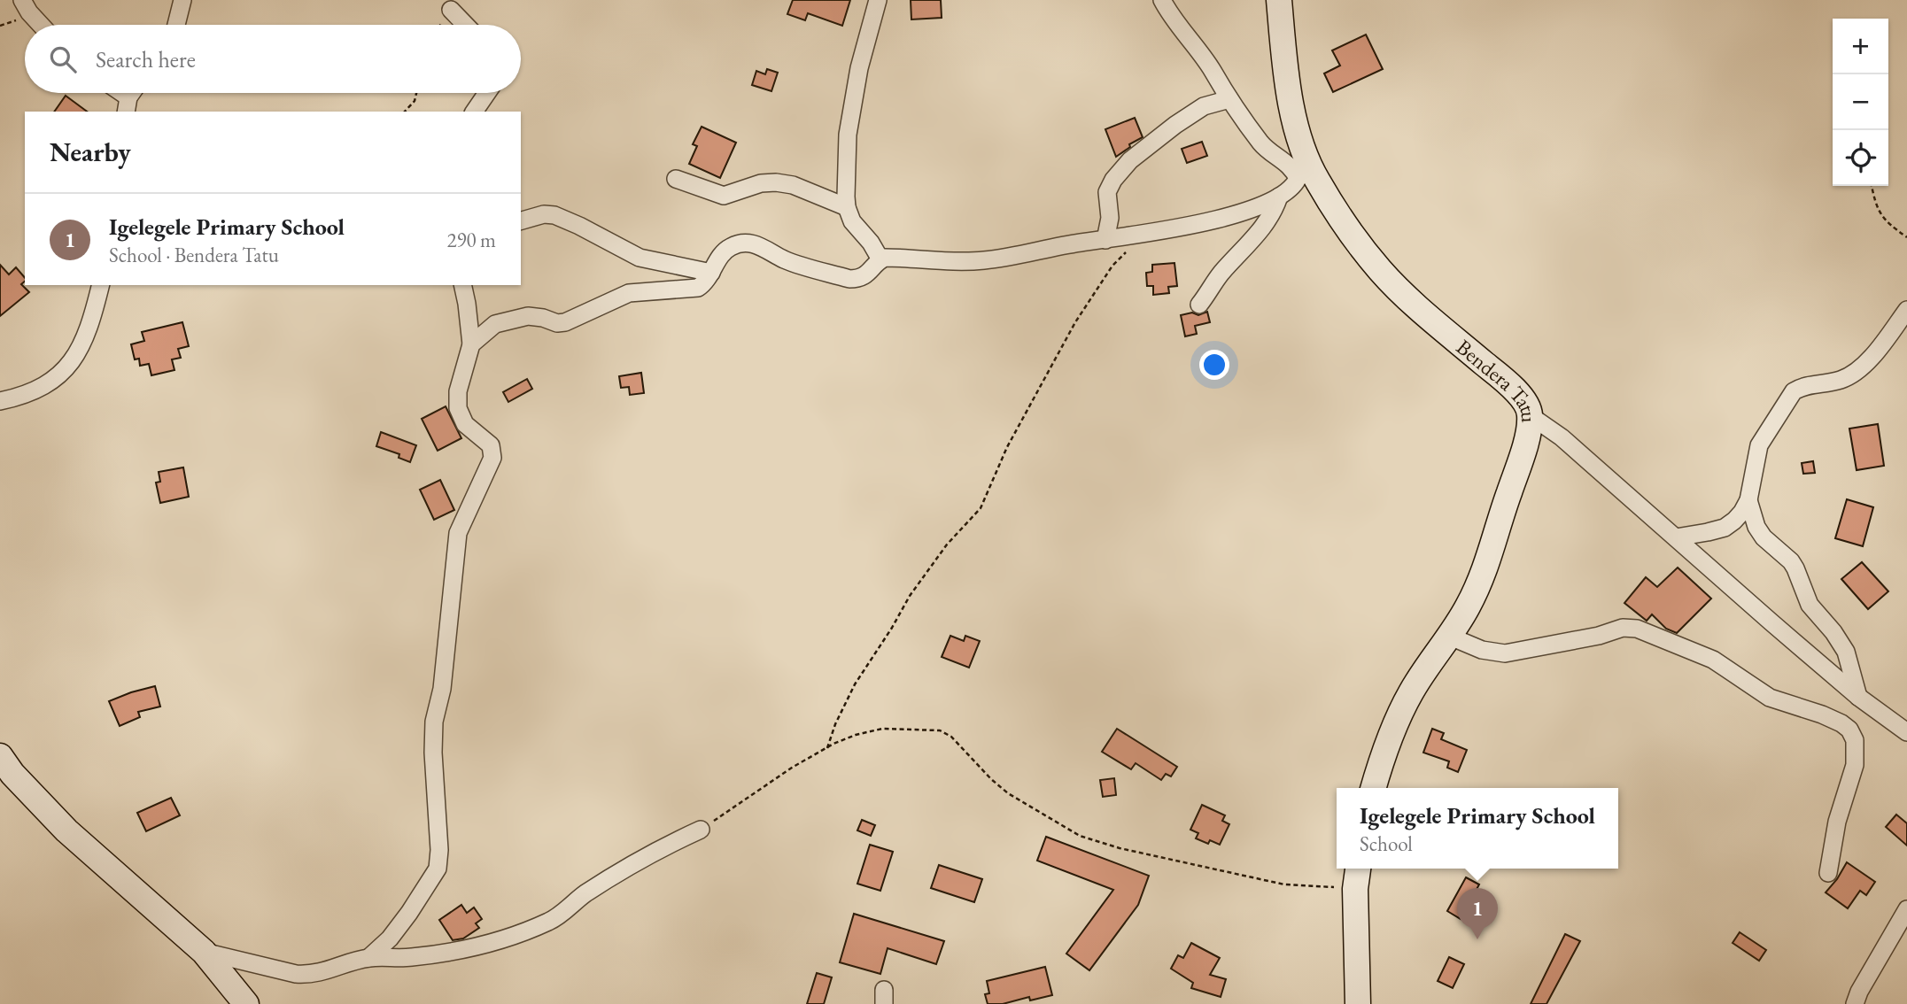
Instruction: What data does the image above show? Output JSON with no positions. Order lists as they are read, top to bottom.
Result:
{
  "streets": {
    "main road": ["Bendera Tatu"]
  },
  "page": {
    "map_buttons": ["+", "−"],
    "search": "Search here",
    "heading": "Nearby",
    "list": [
      {
        "mark": "1",
        "name": "Igelegele Primary School",
        "note": "School · Bendera Tatu",
        "value": "290 m"
      }
    ],
    "popup": ["Igelegele Primary School", "School"],
    "pins": "1"
  }
}
